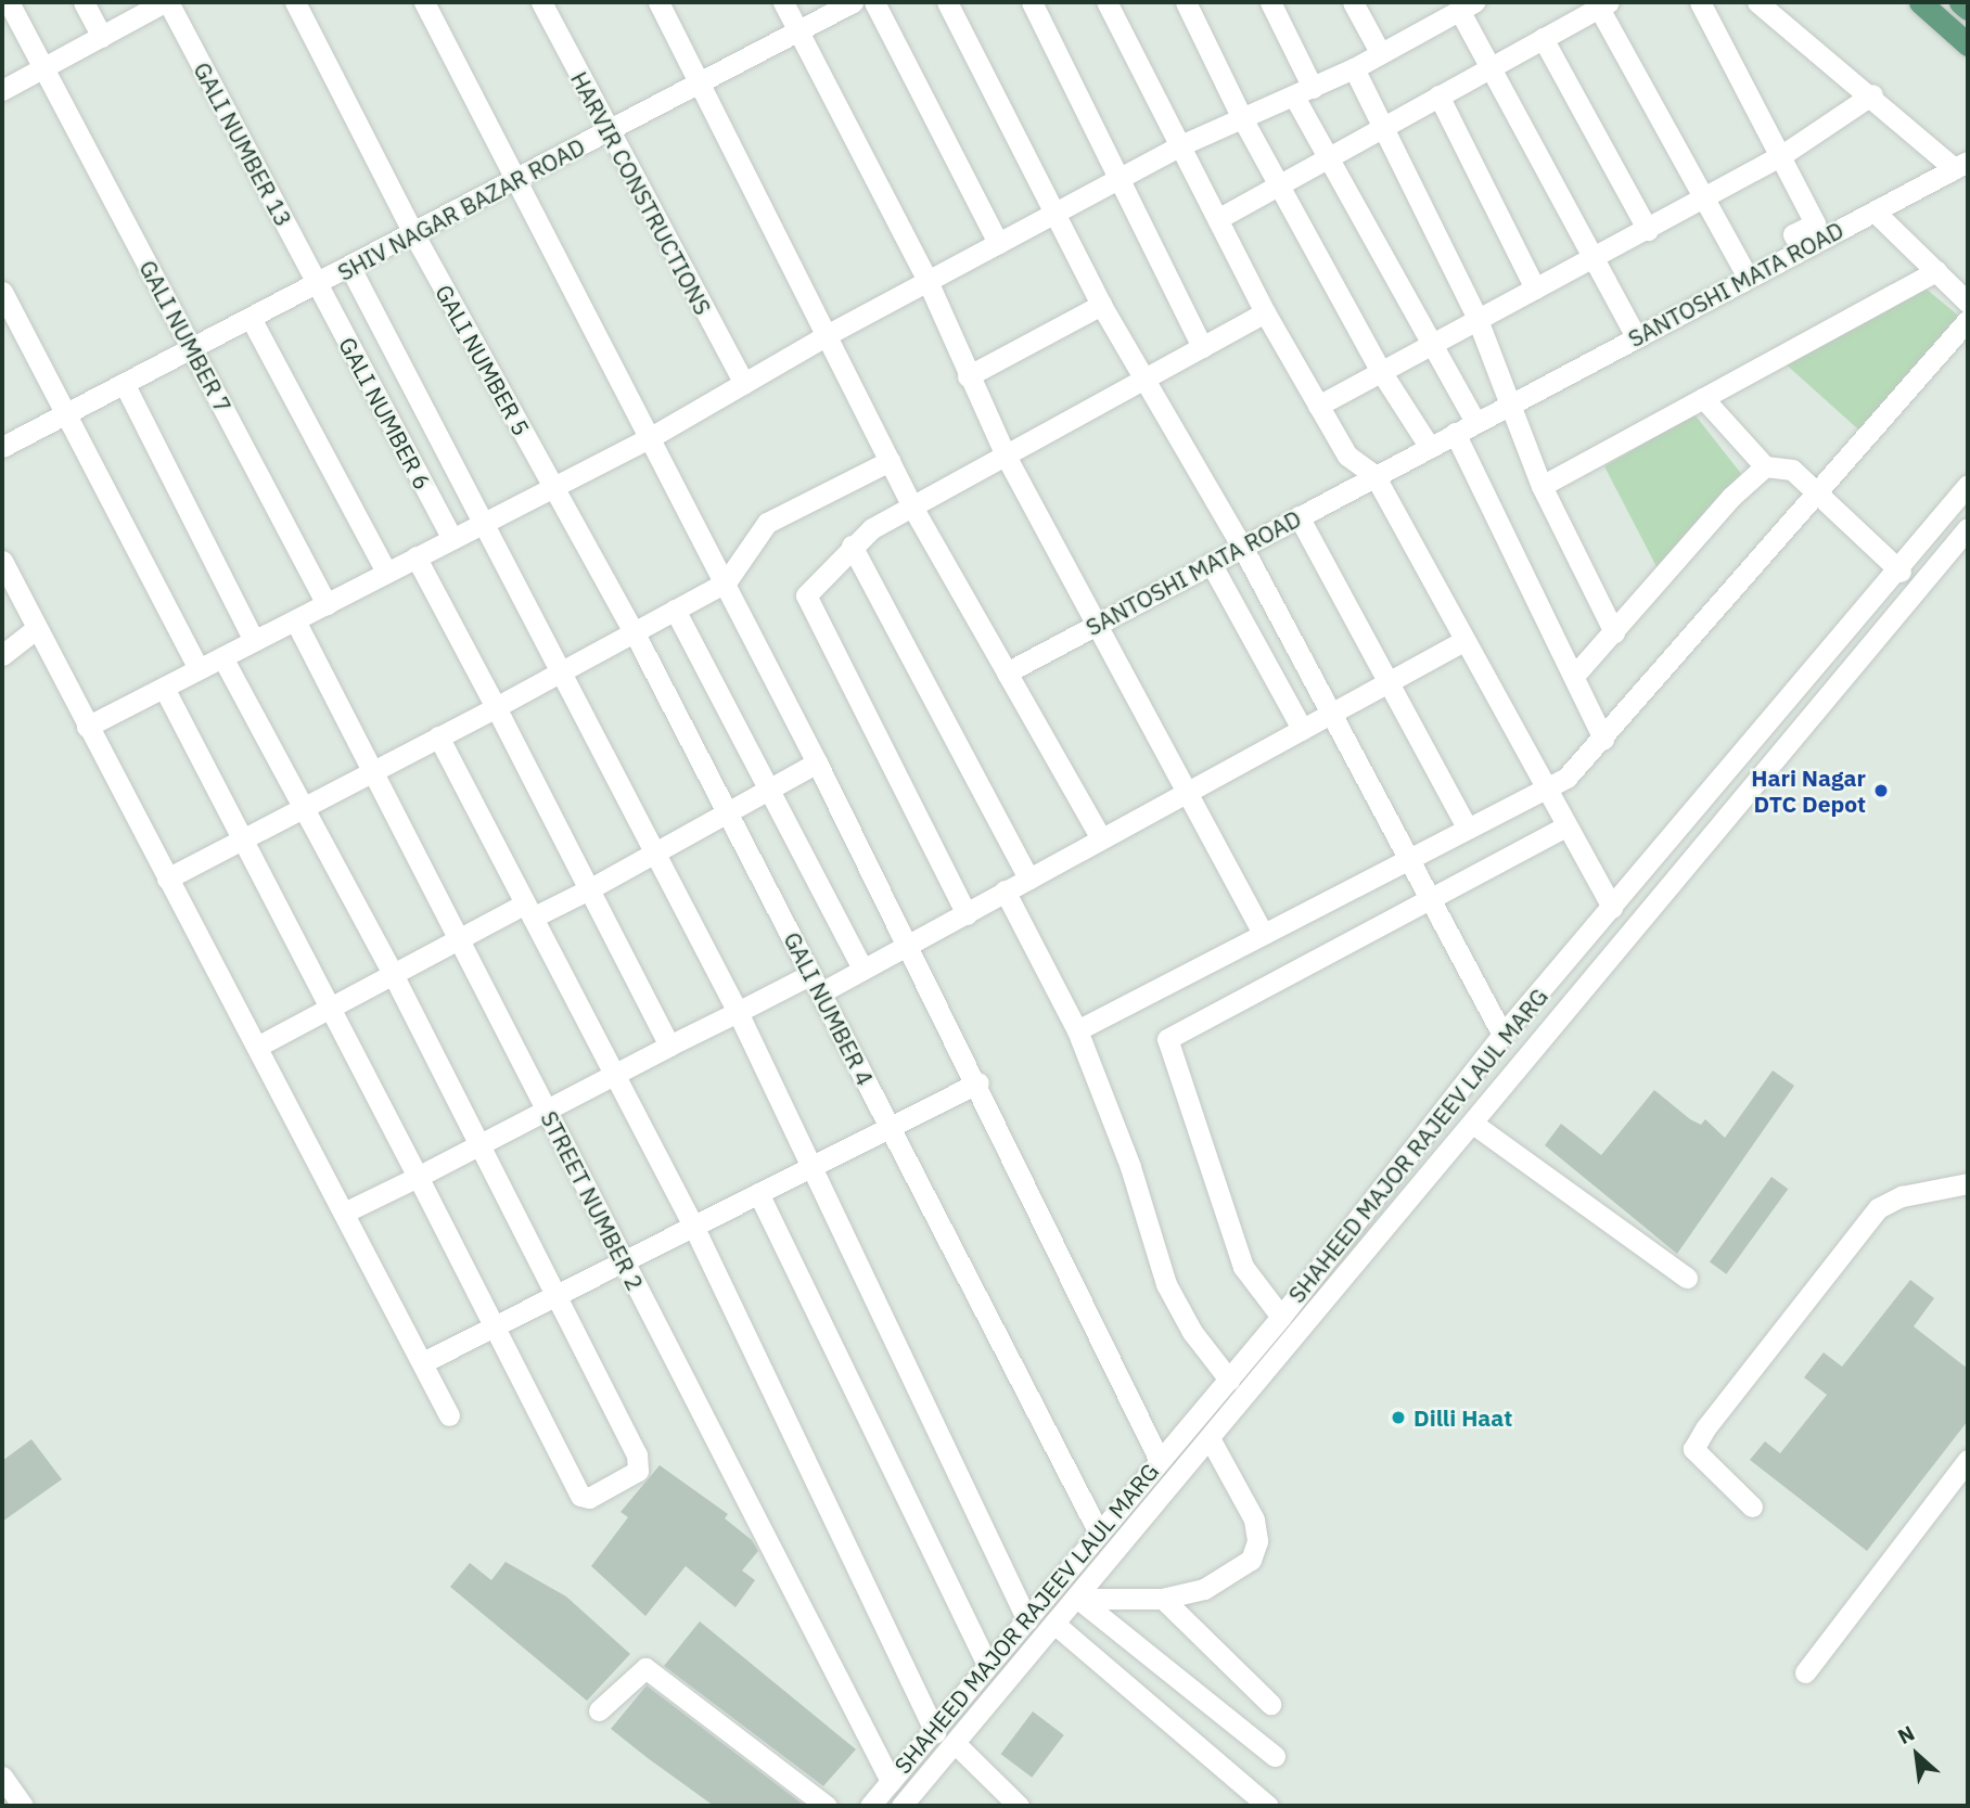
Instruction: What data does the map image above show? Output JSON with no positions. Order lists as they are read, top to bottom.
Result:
{
  "streets": {
    "street": [
      "GALI NUMBER 13",
      "HARVIR CONSTRUCTIONS",
      "SHIV NAGAR BAZAR ROAD",
      "SANTOSHI MATA ROAD",
      "GALI NUMBER 7",
      "GALI NUMBER 5",
      "GALI NUMBER 6",
      "GALI NUMBER 4",
      "SHAHEED MAJOR RAJEEV LAUL MARG",
      "STREET NUMBER 2"
    ]
  },
  "crossings": [
    ["GALI NUMBER 13", "SHIV NAGAR BAZAR ROAD"],
    ["GALI NUMBER 13", "GALI NUMBER 6"],
    ["HARVIR CONSTRUCTIONS", "SHIV NAGAR BAZAR ROAD"],
    ["SHIV NAGAR BAZAR ROAD", "GALI NUMBER 7"],
    ["SHIV NAGAR BAZAR ROAD", "GALI NUMBER 5"],
    ["SHIV NAGAR BAZAR ROAD", "GALI NUMBER 6"],
    ["GALI NUMBER 5", "GALI NUMBER 4"],
    ["GALI NUMBER 4", "SHAHEED MAJOR RAJEEV LAUL MARG"],
    ["SHAHEED MAJOR RAJEEV LAUL MARG", "STREET NUMBER 2"]
  ],
  "places": ["Hari Nagar DTC Depot", "Dilli Haat"],
  "north": "top left"
}
